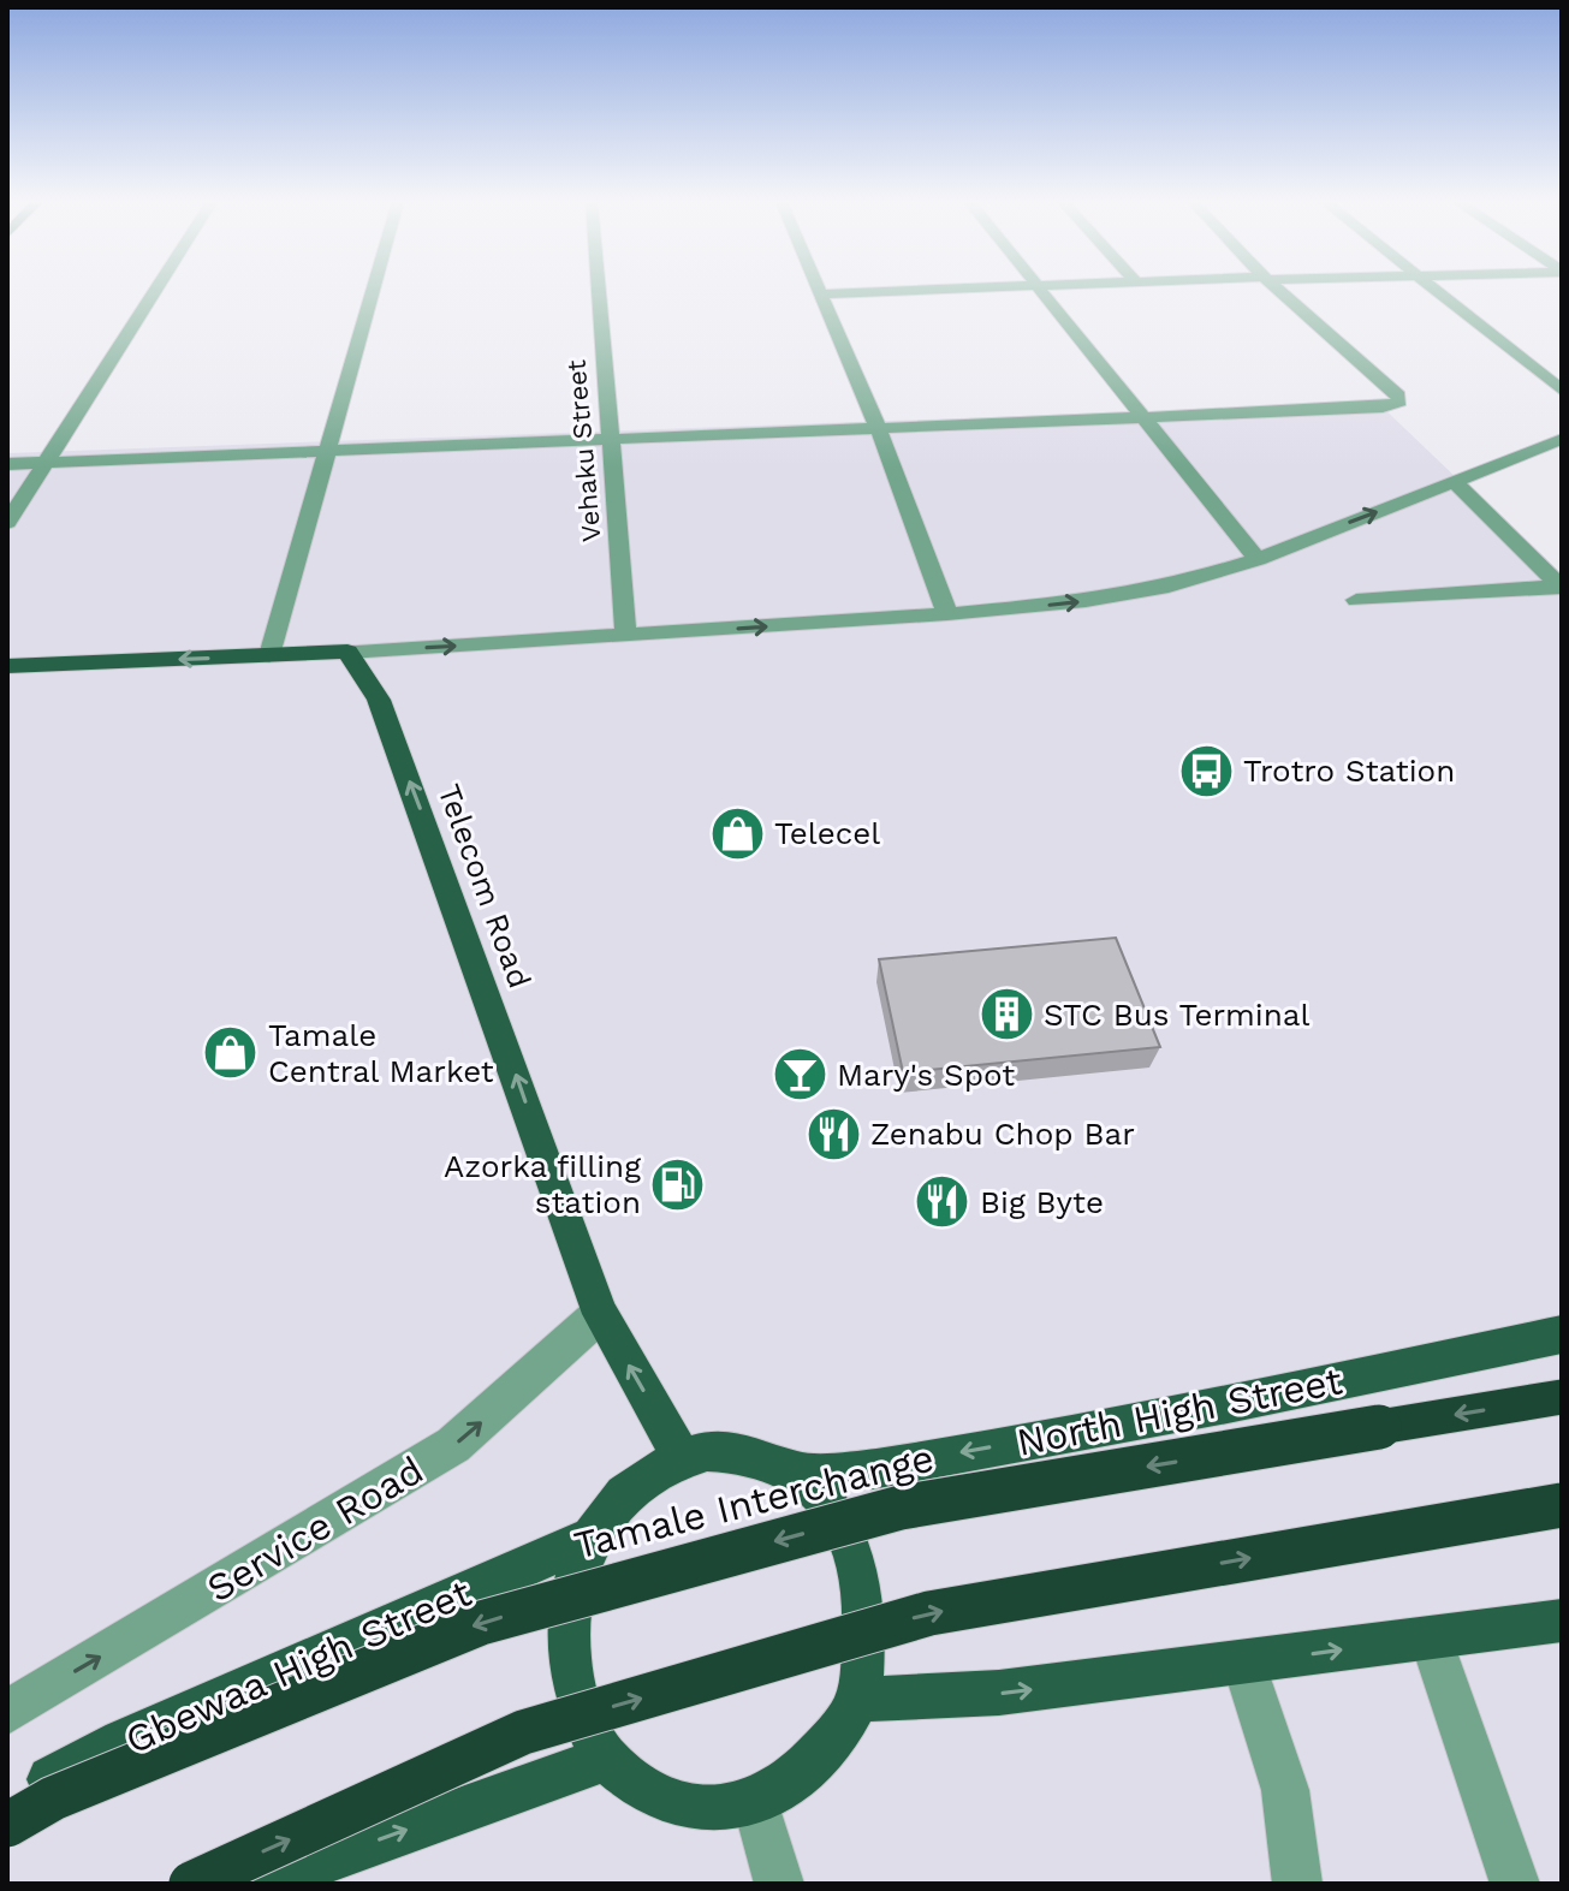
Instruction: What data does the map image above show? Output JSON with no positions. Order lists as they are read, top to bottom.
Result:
{
  "streets": {
    "highway": ["Tamale Interchange"],
    "main road": ["Telecom Road", "North High Street", "Gbewaa High Street"],
    "street": ["Vehaku Street", "Service Road"]
  },
  "crossings": [
    ["Telecom Road", "North High Street"],
    ["Telecom Road", "Service Road"],
    ["Telecom Road", "Gbewaa High Street"],
    ["North High Street", "Gbewaa High Street"]
  ],
  "one_way": ["Telecom Road", "Service Road"],
  "places": {
    "bus stop": ["Trotro Station"],
    "shop": ["Telecel", "Tamale Central Market"],
    "building": ["STC Bus Terminal"],
    "bar": ["Mary's Spot"],
    "restaurant": ["Zenabu Chop Bar", "Big Byte"],
    "fuel station": ["Azorka filling station"]
  }
}
